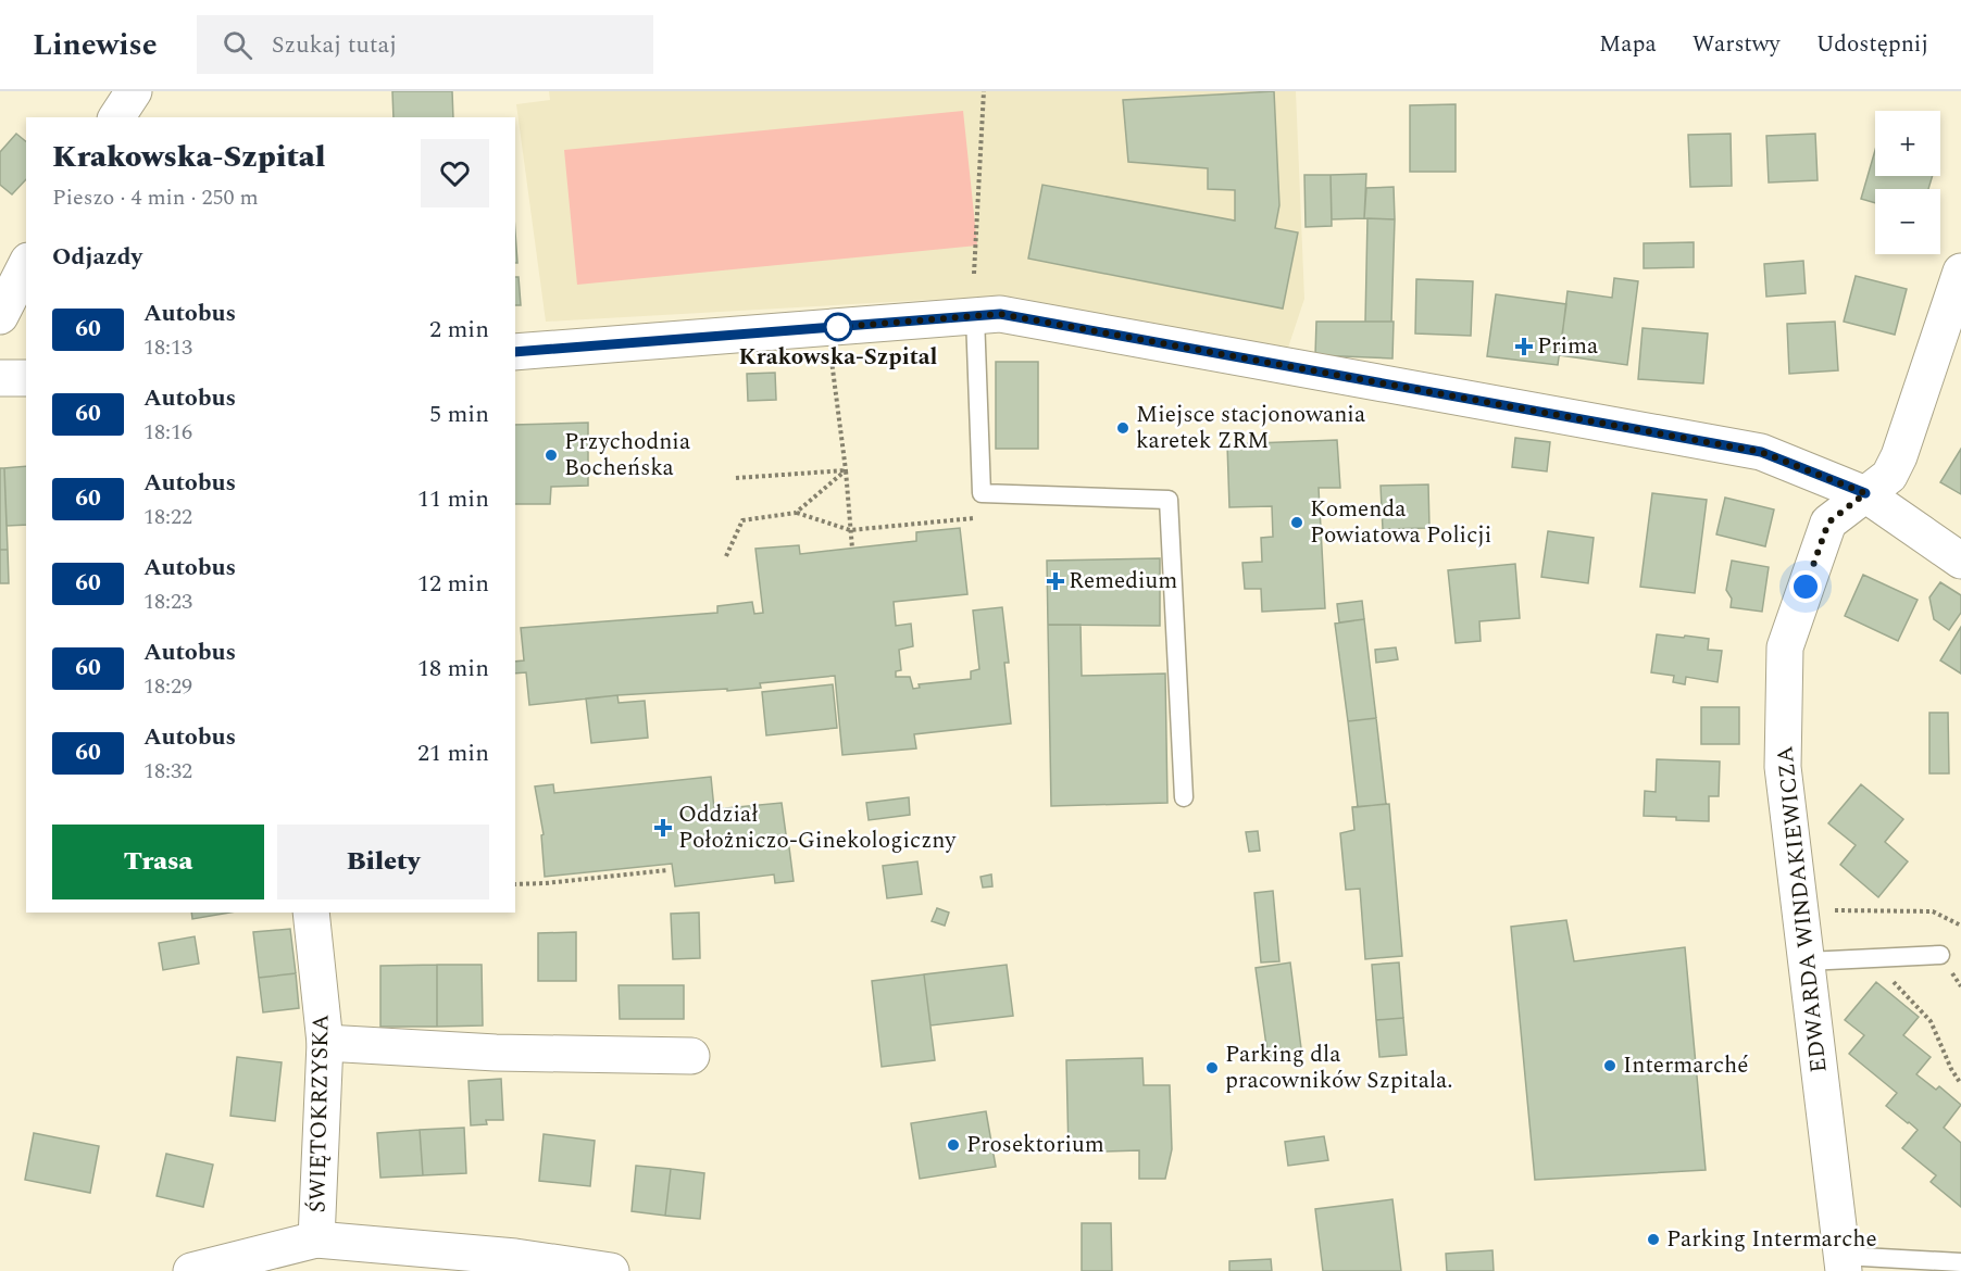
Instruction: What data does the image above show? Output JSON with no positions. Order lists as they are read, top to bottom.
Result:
{
  "streets": {
    "street": ["EDWARDA WINDAKIEWICZA", "ŚWIĘTOKRZYSKA"]
  },
  "places": {
    "other": [
      "Krakowska-Szpital",
      "Miejsce stacjonowania karetek ZRM",
      "Przychodnia Bocheńska",
      "Komenda Powiatowa Policji",
      "Intermarché",
      "Parking dla pracowników Szpitala.",
      "Prosektorium",
      "Parking Intermarche"
    ],
    "health": ["Prima", "Remedium", "Oddział Położniczo-Ginekologiczny"]
  },
  "lines": ["bus line 60"],
  "page": {
    "header": "Linewise",
    "search": "Szukaj tutaj",
    "nav": ["Mapa", "Warstwy", "Udostępnij"],
    "map_buttons": ["+", "−"],
    "heading": [
      ["Krakowska-Szpital", "Pieszo · 4 min · 250 m"],
      "Odjazdy"
    ],
    "list": [
      {
        "mark": "60",
        "name": "Autobus",
        "note": "18:13",
        "value": "2 min"
      },
      {
        "mark": "60",
        "name": "Autobus",
        "note": "18:16",
        "value": "5 min"
      },
      {
        "mark": "60",
        "name": "Autobus",
        "note": "18:22",
        "value": "11 min"
      },
      {
        "mark": "60",
        "name": "Autobus",
        "note": "18:23",
        "value": "12 min"
      },
      {
        "mark": "60",
        "name": "Autobus",
        "note": "18:29",
        "value": "18 min"
      },
      {
        "mark": "60",
        "name": "Autobus",
        "note": "18:32",
        "value": "21 min"
      }
    ],
    "buttons": ["Trasa", "Bilety"]
  }
}
